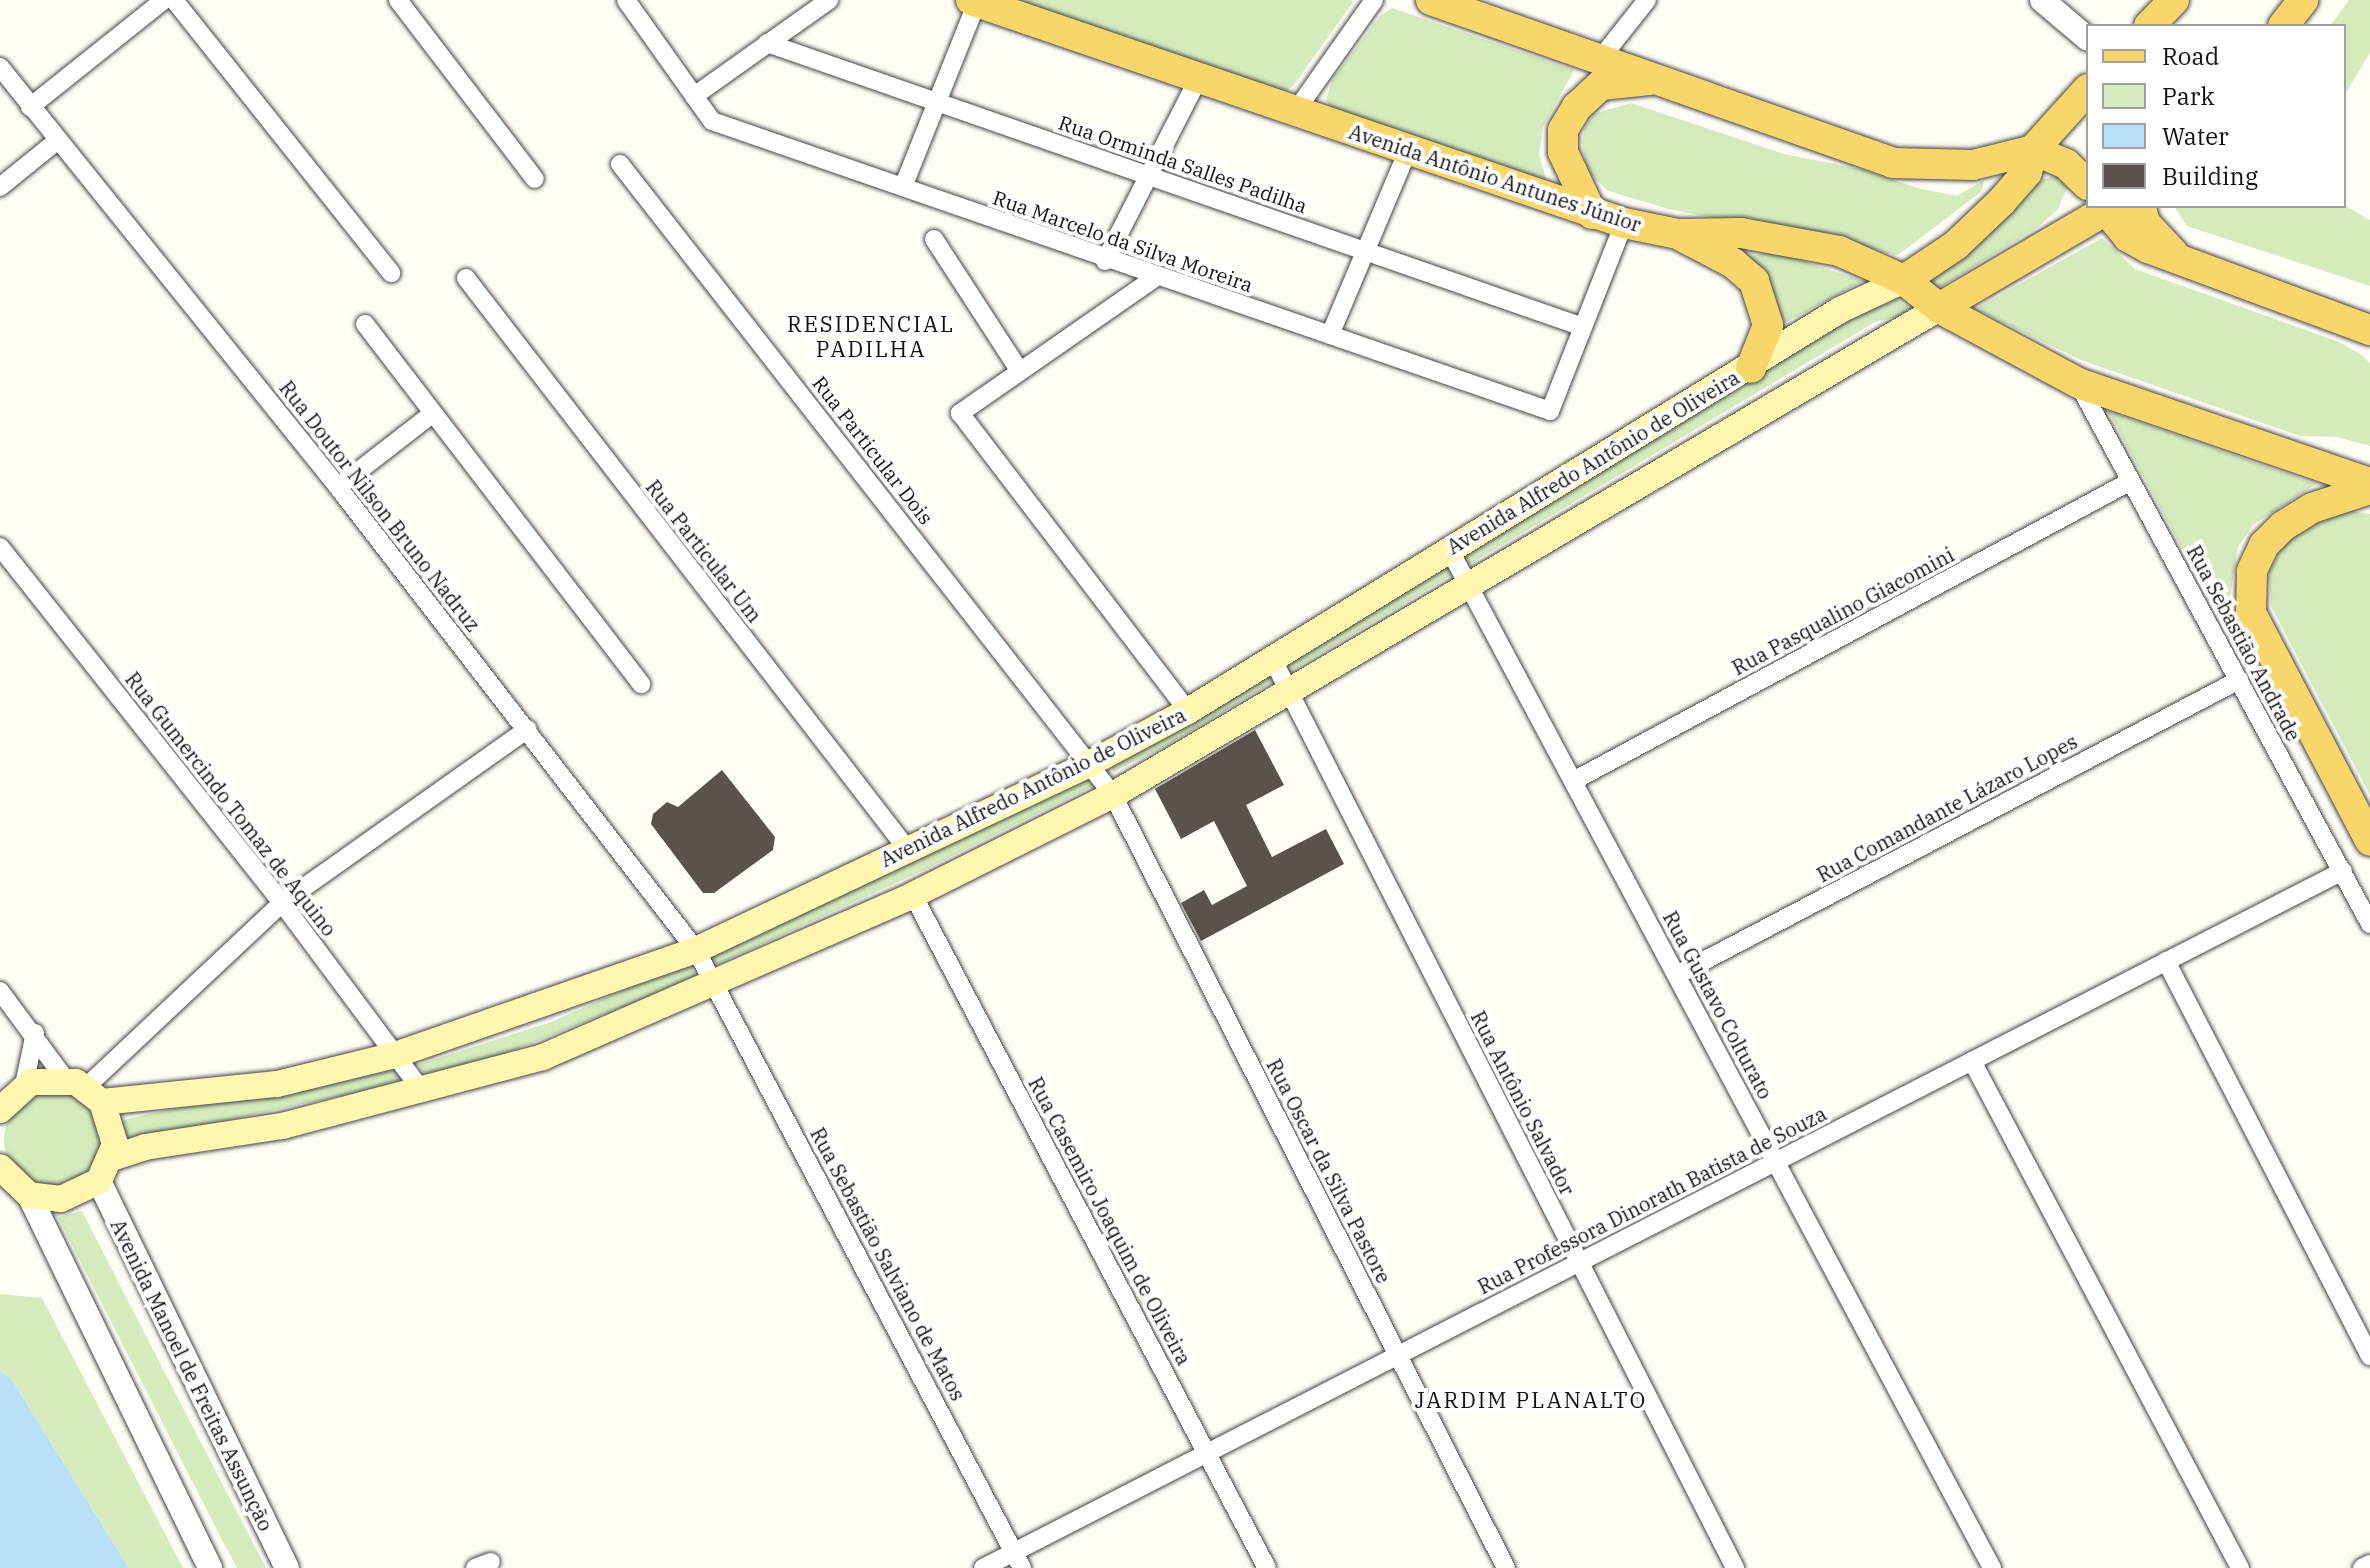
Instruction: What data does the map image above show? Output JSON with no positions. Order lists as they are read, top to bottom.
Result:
{
  "streets": {
    "main road": ["Avenida Antônio Antunes Júnior", "Avenida Alfredo Antônio de Oliveira"],
    "street": [
      "Rua Orminda Salles Padilha",
      "Rua Marcelo da Silva Moreira",
      "Rua Particular Dois",
      "Rua Doutor Nilson Bruno Nadruz",
      "Rua Particular Um",
      "Rua Pasqualino Giacomini",
      "Rua Sebastião Andrade",
      "Rua Gumercindo Tomaz de Aquino",
      "Rua Comandante Lázaro Lopes",
      "Rua Gustavo Colturato",
      "Rua Antônio Salvador",
      "Rua Oscar da Silva Pastore",
      "Rua Professora Dinorath Batista de Souza",
      "Rua Casemiro Joaquim de Oliveira",
      "Rua Sebastião Salviano de Matos",
      "Avenida Manoel de Freitas Assunção"
    ]
  },
  "crossings": [
    ["Rua Orminda Salles Padilha", "Rua Marcelo da Silva Moreira"],
    ["Avenida Antônio Antunes Júnior", "Avenida Alfredo Antônio de Oliveira"],
    ["Avenida Antônio Antunes Júnior", "Rua Sebastião Andrade"],
    ["Rua Particular Dois", "Avenida Alfredo Antônio de Oliveira"],
    ["Rua Particular Dois", "Rua Oscar da Silva Pastore"],
    ["Avenida Alfredo Antônio de Oliveira", "Rua Doutor Nilson Bruno Nadruz"],
    ["Avenida Alfredo Antônio de Oliveira", "Rua Particular Um"],
    ["Avenida Alfredo Antônio de Oliveira", "Rua Gumercindo Tomaz de Aquino"],
    ["Avenida Alfredo Antônio de Oliveira", "Rua Gustavo Colturato"],
    ["Avenida Alfredo Antônio de Oliveira", "Rua Antônio Salvador"],
    ["Avenida Alfredo Antônio de Oliveira", "Rua Oscar da Silva Pastore"],
    ["Avenida Alfredo Antônio de Oliveira", "Rua Casemiro Joaquim de Oliveira"],
    ["Avenida Alfredo Antônio de Oliveira", "Rua Sebastião Salviano de Matos"],
    ["Avenida Alfredo Antônio de Oliveira", "Avenida Manoel de Freitas Assunção"],
    ["Rua Doutor Nilson Bruno Nadruz", "Rua Sebastião Salviano de Matos"],
    ["Rua Pasqualino Giacomini", "Rua Sebastião Andrade"],
    ["Rua Pasqualino Giacomini", "Rua Gustavo Colturato"],
    ["Rua Sebastião Andrade", "Rua Comandante Lázaro Lopes"],
    ["Rua Sebastião Andrade", "Rua Professora Dinorath Batista de Souza"],
    ["Rua Comandante Lázaro Lopes", "Rua Gustavo Colturato"],
    ["Rua Gustavo Colturato", "Rua Professora Dinorath Batista de Souza"],
    ["Rua Antônio Salvador", "Rua Professora Dinorath Batista de Souza"],
    ["Rua Oscar da Silva Pastore", "Rua Professora Dinorath Batista de Souza"],
    ["Rua Professora Dinorath Batista de Souza", "Rua Casemiro Joaquim de Oliveira"],
    ["Rua Professora Dinorath Batista de Souza", "Rua Sebastião Salviano de Matos"]
  ],
  "districts": ["RESIDENCIAL PADILHA", "JARDIM PLANALTO"],
  "legend": [
    "Road",
    "Park",
    "Water",
    "Building"
  ]
}
